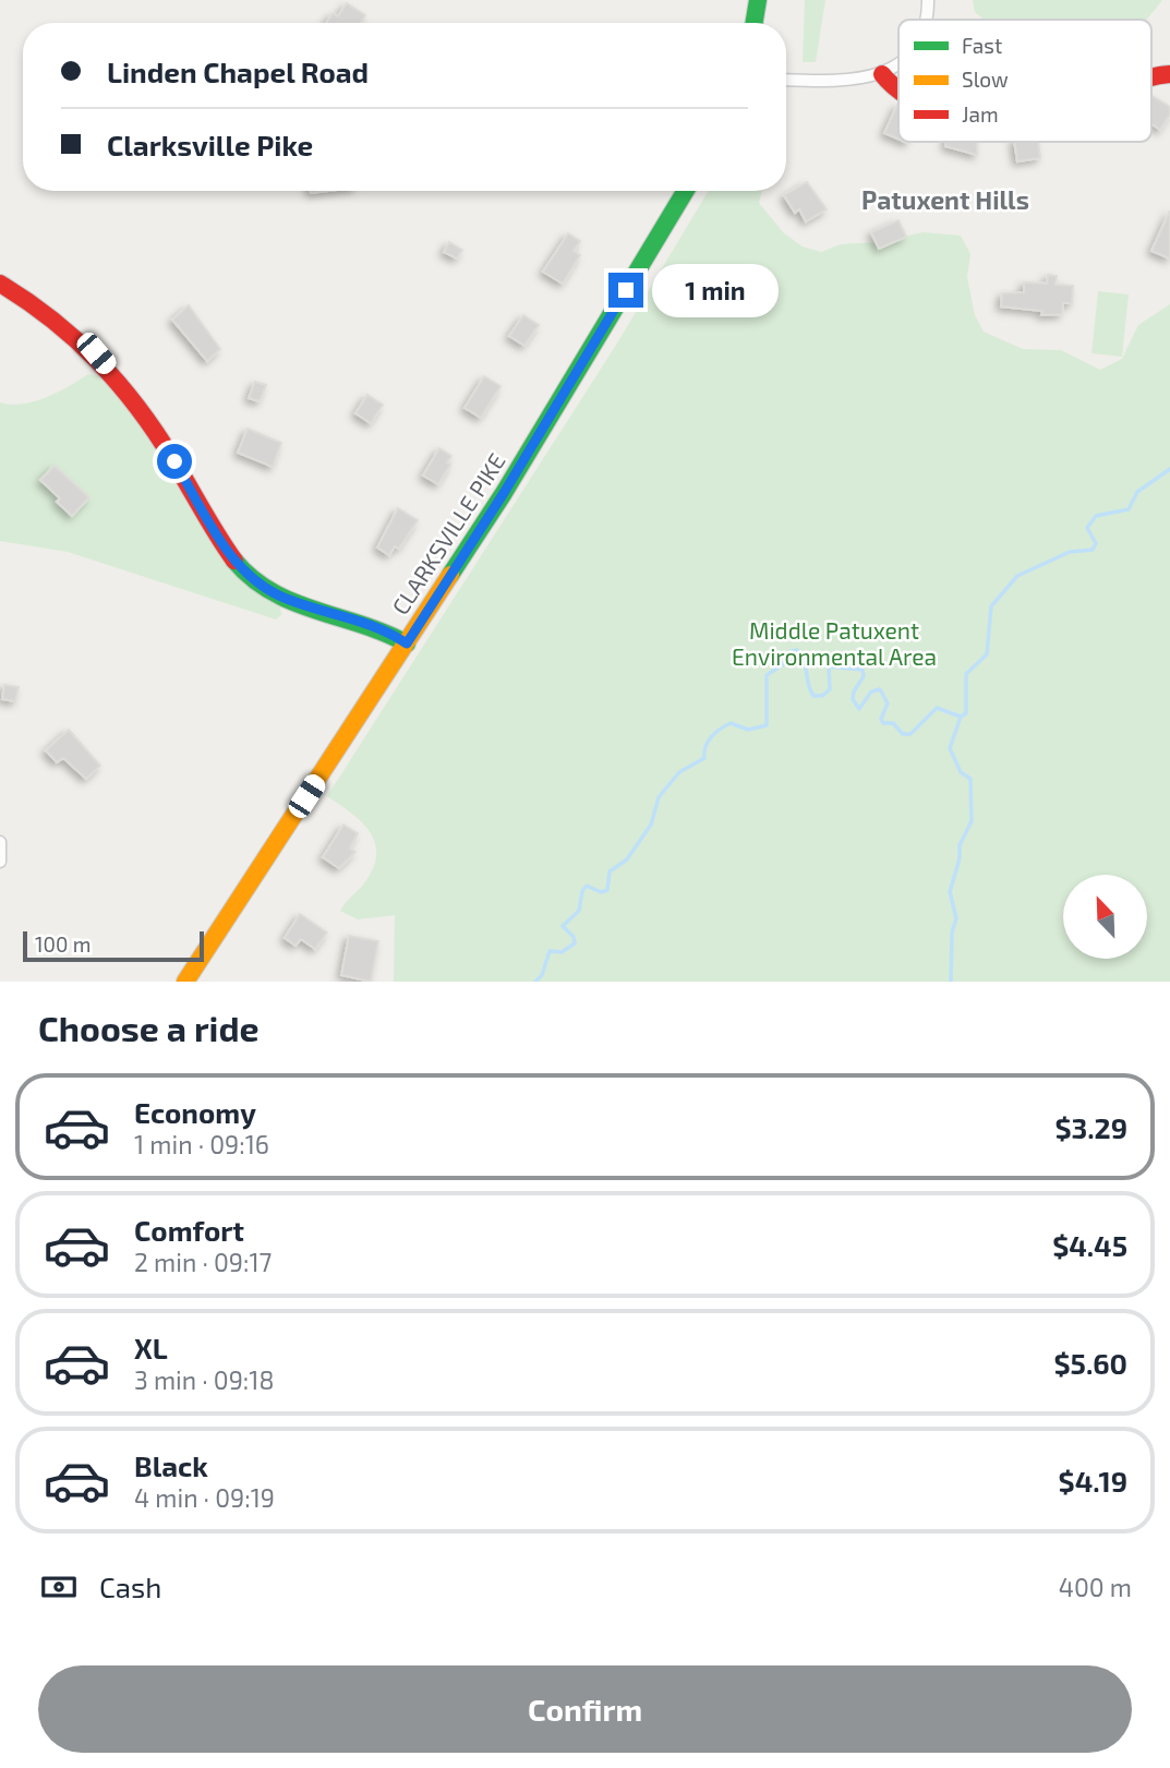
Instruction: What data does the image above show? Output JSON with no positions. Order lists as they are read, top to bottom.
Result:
{
  "streets": {
    "main road": ["CLARKSVILLE PIKE"]
  },
  "districts": ["Patuxent Hills"],
  "parks": ["Middle Patuxent Environmental Area"],
  "legend": ["Fast", "Slow", "Jam"],
  "scale_bar": "100 m",
  "north": "top left",
  "page": {
    "banner": ["Linden Chapel Road", "Clarksville Pike"],
    "bubble": "1 min",
    "scale": "100 m",
    "heading": "Choose a ride",
    "list": [
      {
        "name": "Economy",
        "note": "1 min · 09:16",
        "value": "$3.29"
      },
      {
        "name": "Comfort",
        "note": "2 min · 09:17",
        "value": "$4.45"
      },
      {
        "name": "XL",
        "note": "3 min · 09:18",
        "value": "$5.60"
      },
      {
        "name": "Black",
        "note": "4 min · 09:19",
        "value": "$4.19"
      }
    ],
    "pay": ["Cash", "400 m"],
    "buttons": "Confirm"
  }
}
